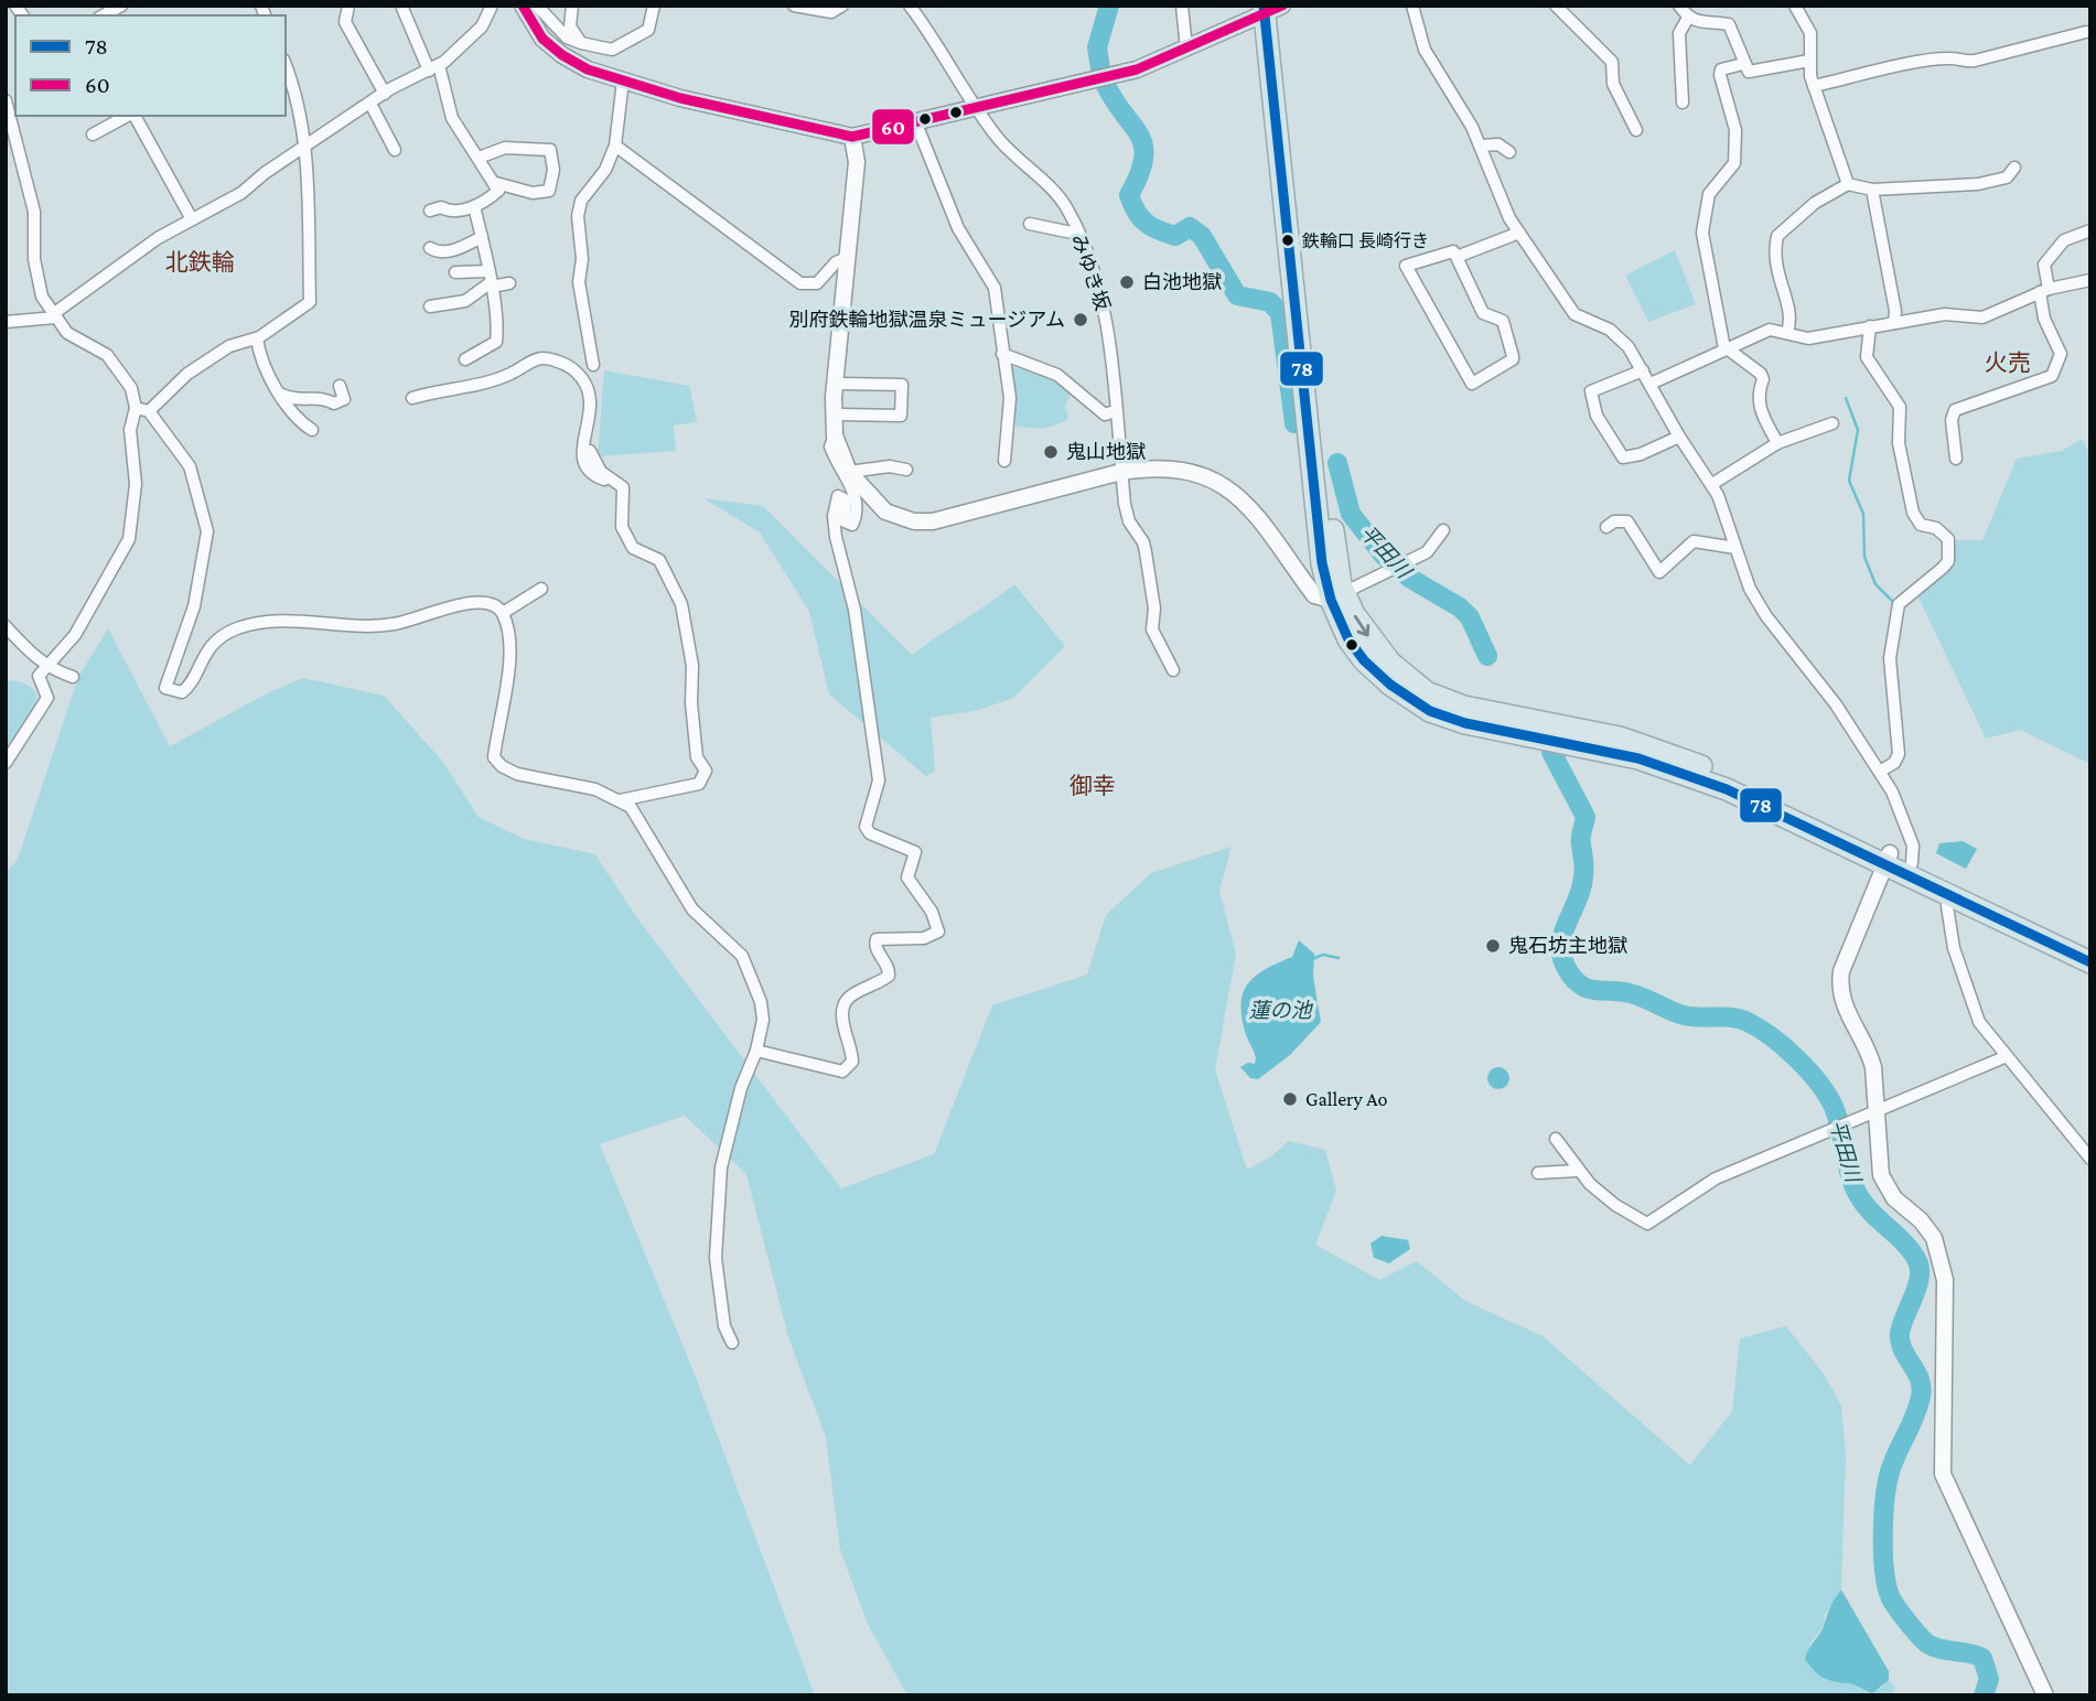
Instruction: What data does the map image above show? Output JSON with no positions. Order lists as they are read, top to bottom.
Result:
{
  "streets": {
    "street": ["みゆき坂"]
  },
  "districts": ["北鉄輪", "火売", "御幸"],
  "water": ["平田川", "蓮の池"],
  "places": [
    "鉄輪口 長崎行き",
    "白池地獄",
    "別府鉄輪地獄温泉ミュージアム",
    "鬼山地獄",
    "鬼石坊主地獄",
    "Gallery Ao"
  ],
  "lines": ["transit line 78", "transit line 60"],
  "legend": ["78", "60"]
}
